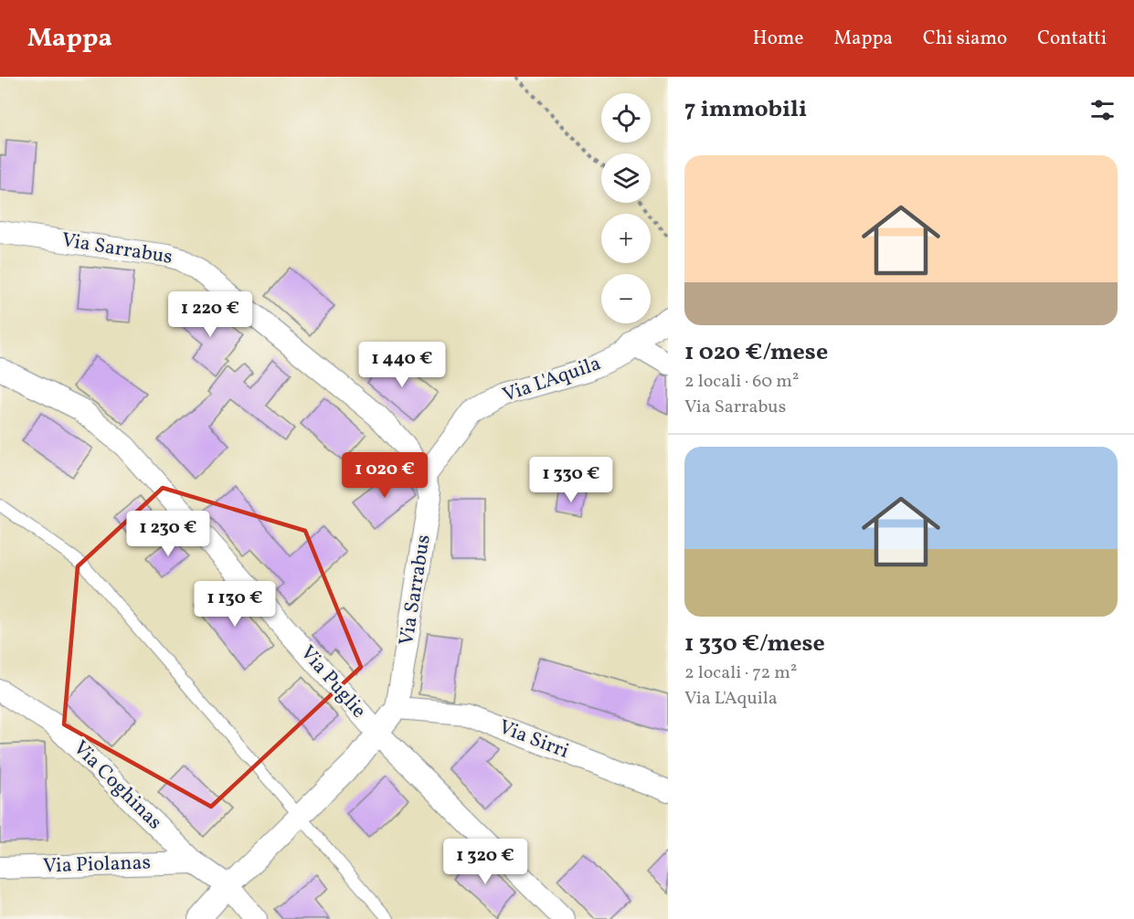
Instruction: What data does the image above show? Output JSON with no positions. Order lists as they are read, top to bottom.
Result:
{
  "streets": {
    "street": [
      "Via Sarrabus",
      "Via L'Aquila",
      "Via Puglie",
      "Via Sirri",
      "Via Coghinas",
      "Via Piolanas"
    ]
  },
  "crossings": [
    ["Via Sarrabus", "Via L'Aquila"],
    ["Via Sarrabus", "Via Puglie"],
    ["Via Sarrabus", "Via Sirri"],
    ["Via Sarrabus", "Via Coghinas"],
    ["Via Coghinas", "Via Piolanas"]
  ],
  "page": {
    "header": "Mappa",
    "nav": [
      "Home",
      "Mappa",
      "Chi siamo",
      "Contatti"
    ],
    "heading": "7 immobili",
    "map_buttons": ["+", "−"],
    "list": [
      {
        "name": "1 020 €/mese",
        "note": "2 locali · 60 m² · Via Sarrabus"
      },
      {
        "name": "1 330 €/mese",
        "note": "2 locali · 72 m² · Via L'Aquila"
      }
    ],
    "price": [
      "1 220 €",
      "1 440 €",
      "1 020 €",
      "1 330 €",
      "1 230 €",
      "1 130 €",
      "1 320 €"
    ]
  }
}
